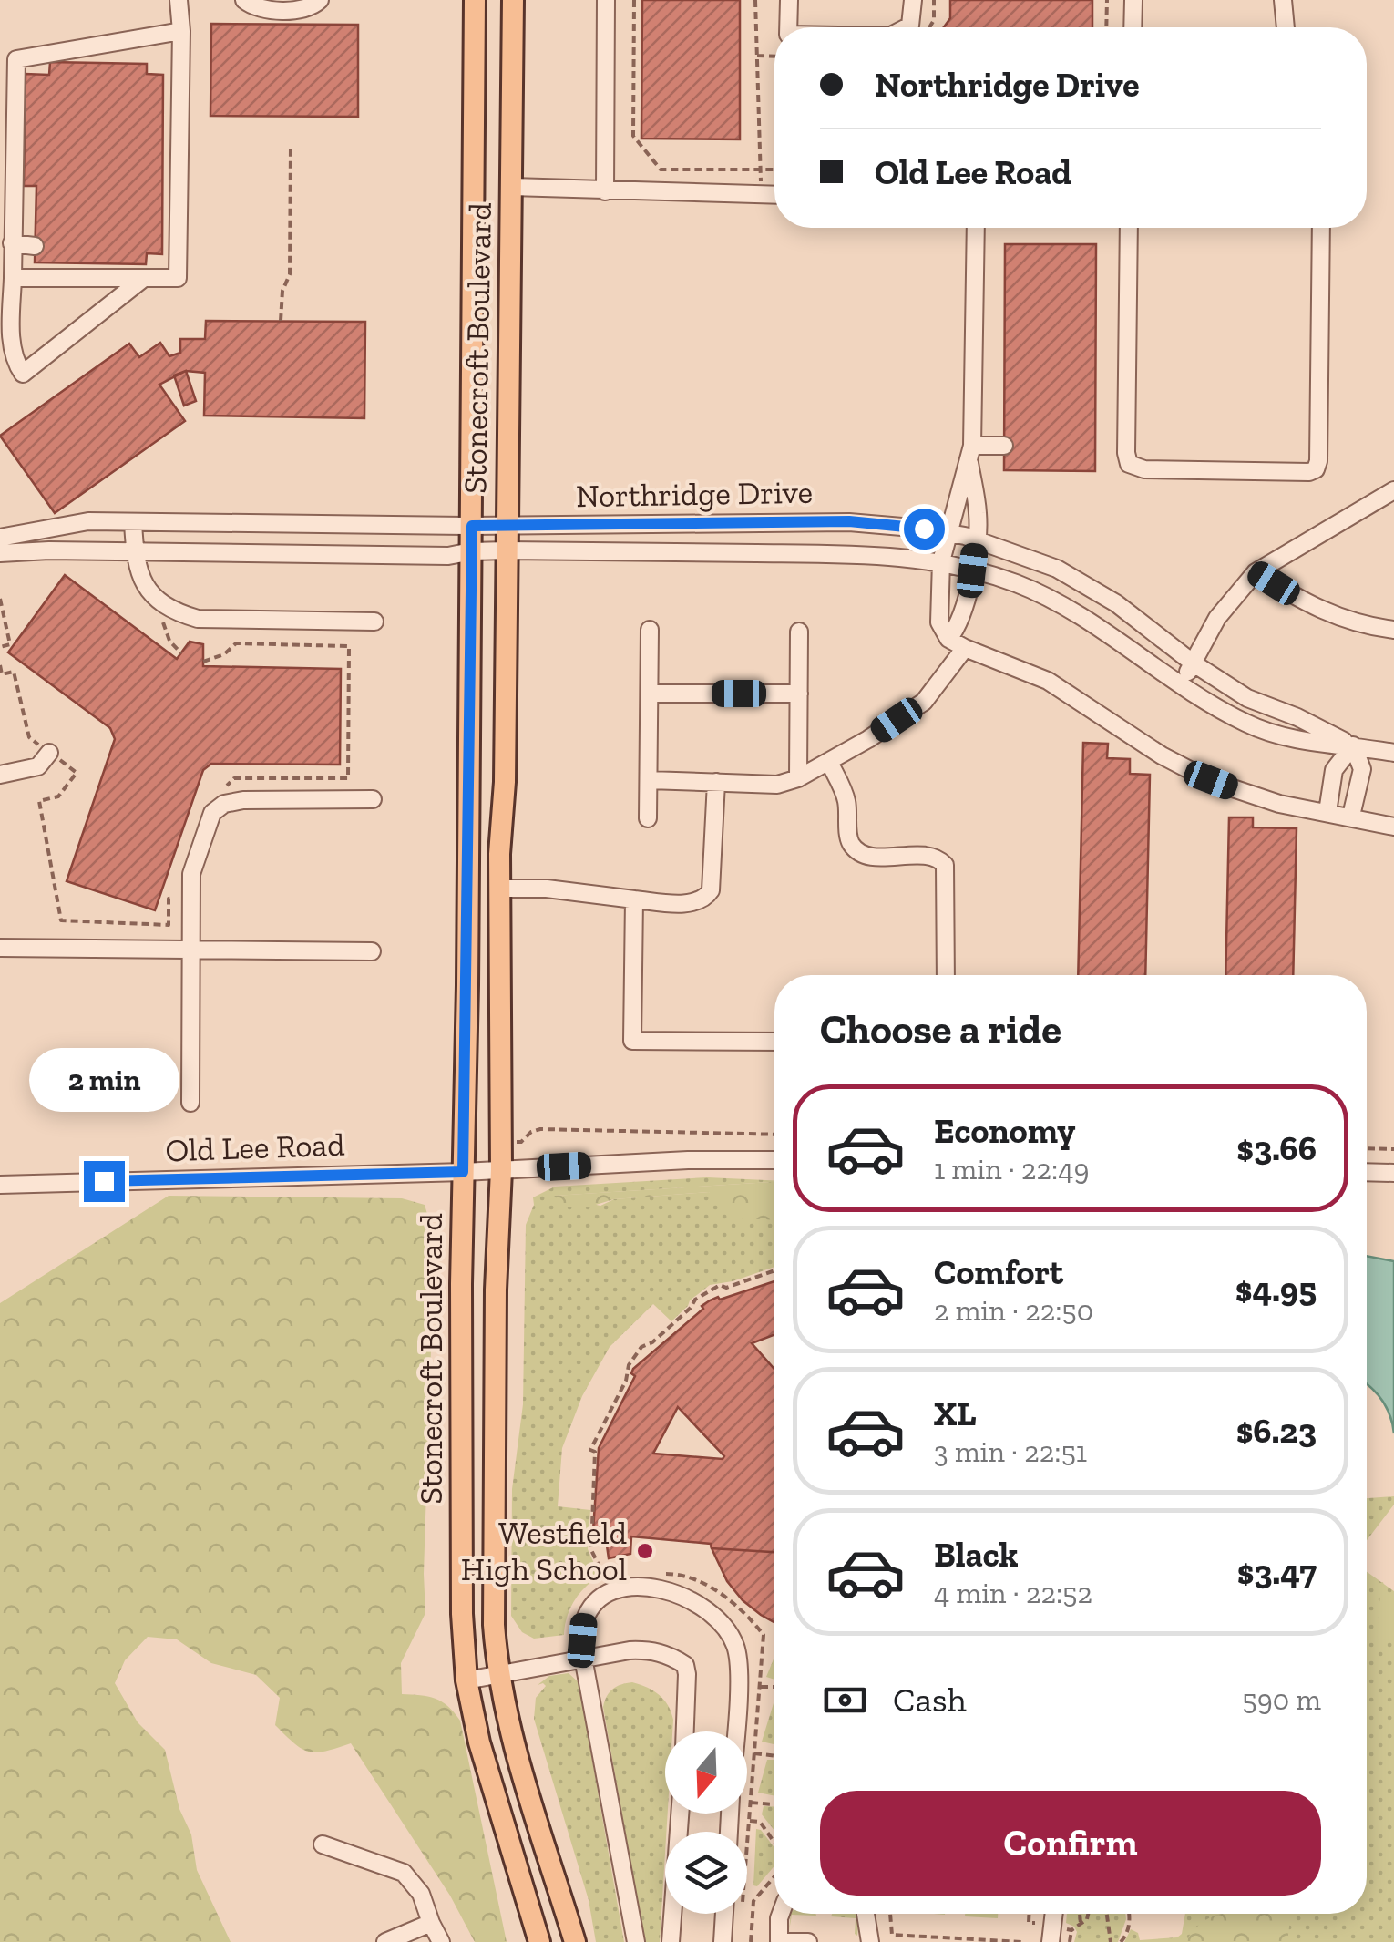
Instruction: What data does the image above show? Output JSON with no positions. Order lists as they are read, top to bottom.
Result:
{
  "streets": {
    "main road": ["Stonecroft Boulevard"],
    "street": ["Northridge Drive", "Old Lee Road"]
  },
  "crossings": [
    ["Stonecroft Boulevard", "Northridge Drive"],
    ["Stonecroft Boulevard", "Old Lee Road"]
  ],
  "places": ["Westfield High School"],
  "north": "bottom",
  "page": {
    "banner": ["Northridge Drive", "Old Lee Road"],
    "heading": "Choose a ride",
    "bubble": "2 min",
    "list": [
      {
        "name": "Economy",
        "note": "1 min · 22:49",
        "value": "$3.66"
      },
      {
        "name": "Comfort",
        "note": "2 min · 22:50",
        "value": "$4.95"
      },
      {
        "name": "XL",
        "note": "3 min · 22:51",
        "value": "$6.23"
      },
      {
        "name": "Black",
        "note": "4 min · 22:52",
        "value": "$3.47"
      }
    ],
    "pay": ["Cash", "590 m"],
    "buttons": "Confirm"
  }
}
